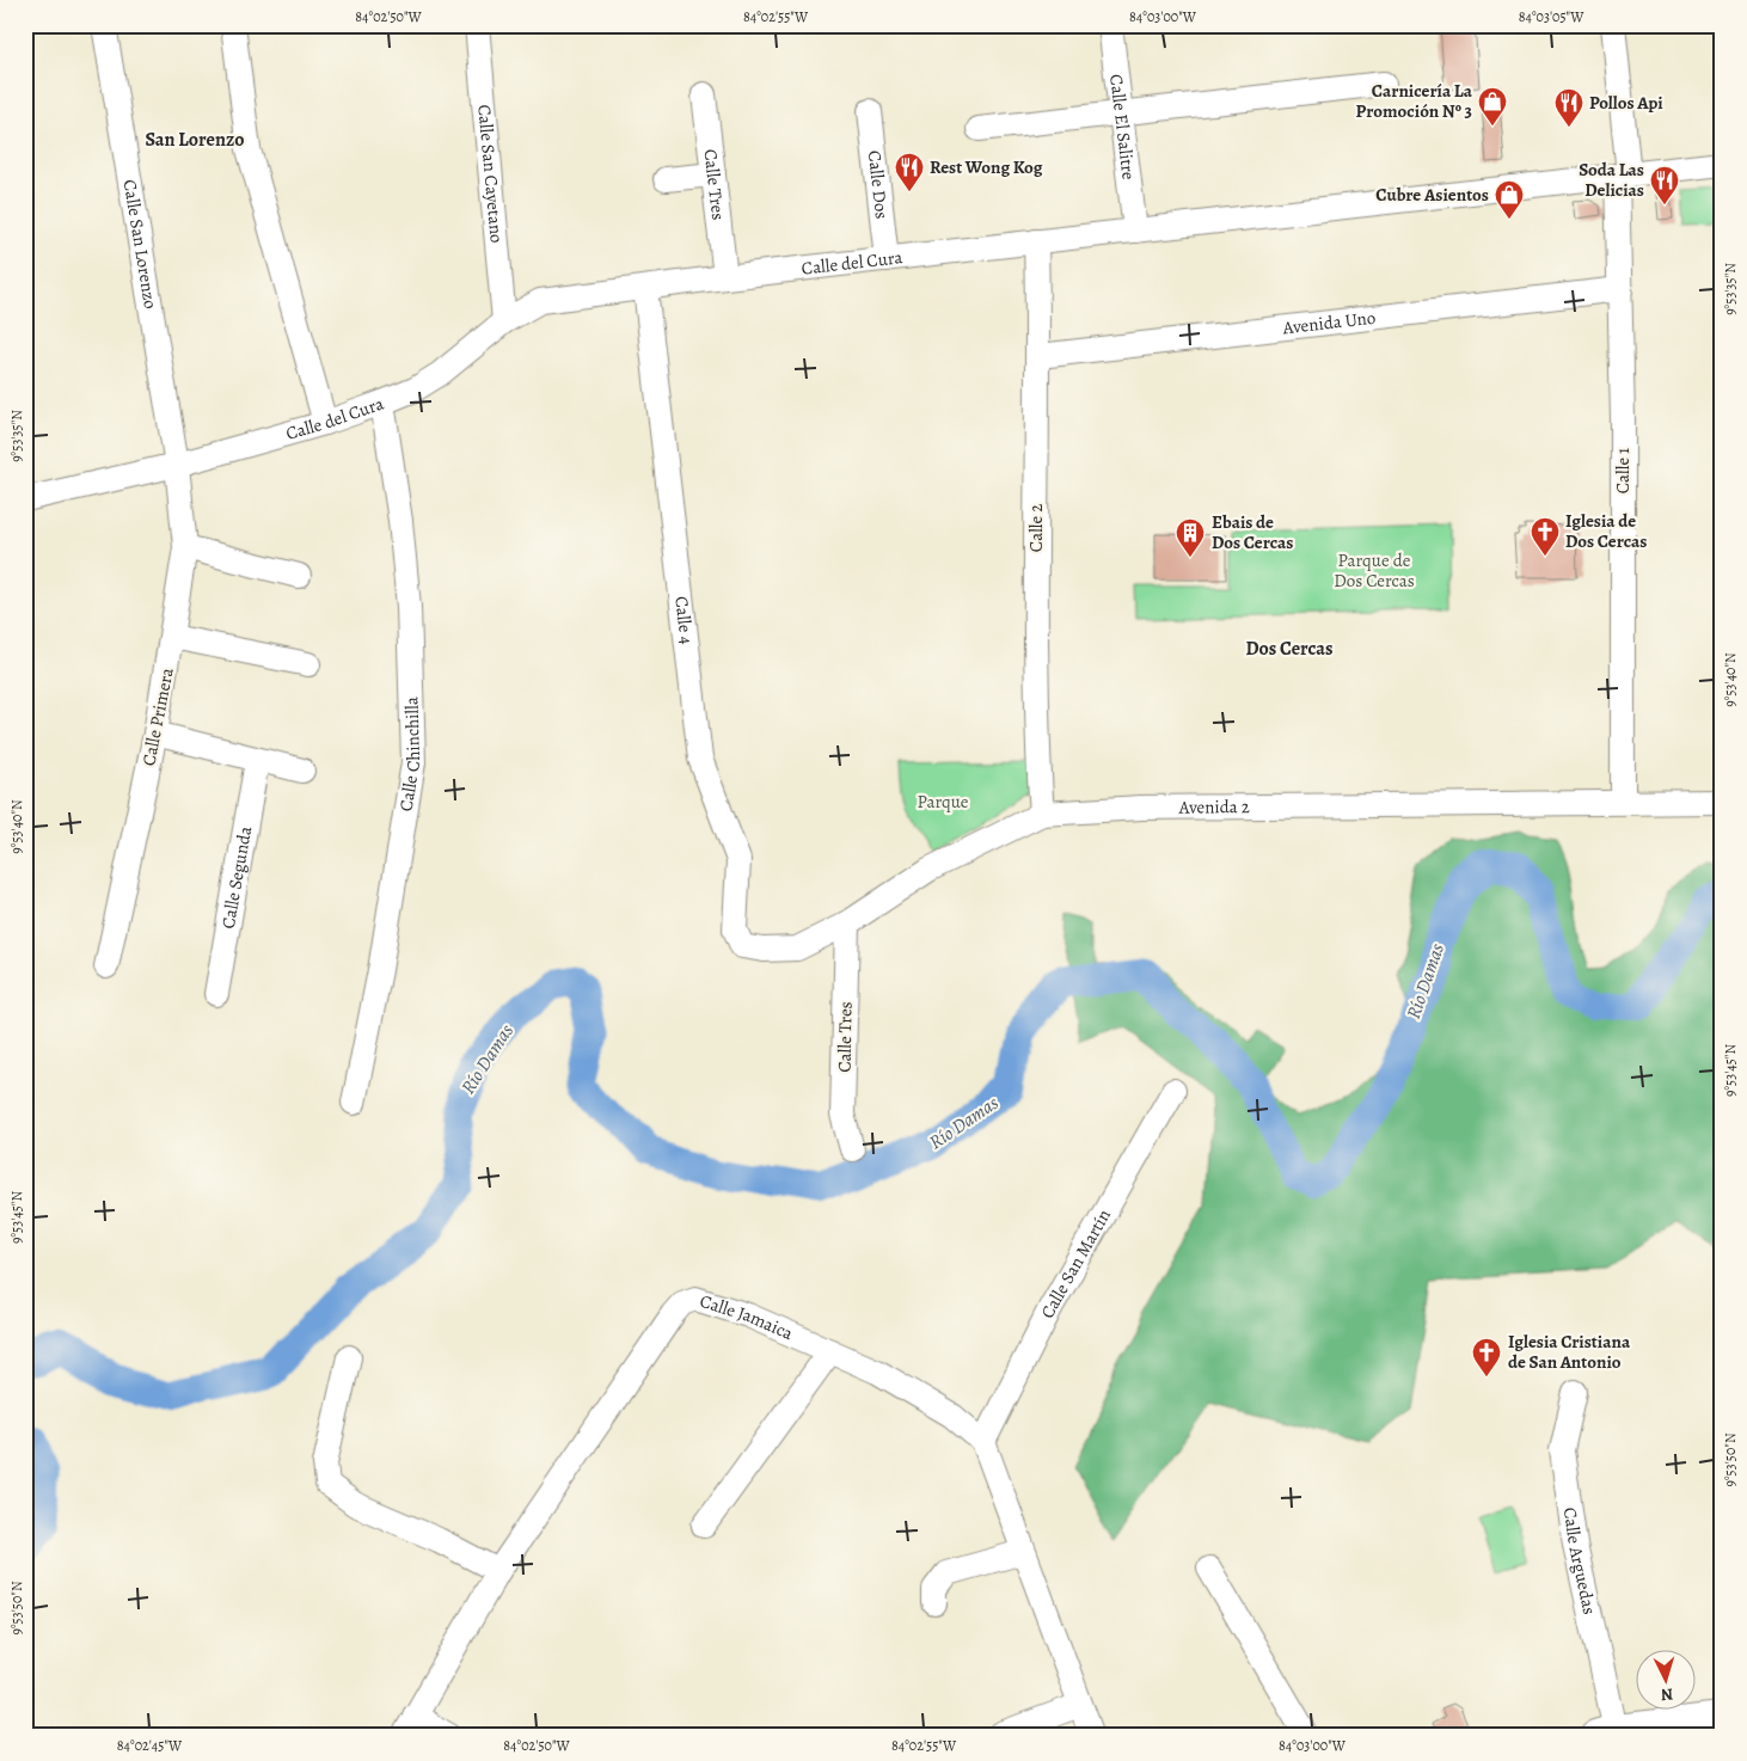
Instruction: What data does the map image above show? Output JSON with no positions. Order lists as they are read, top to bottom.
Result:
{
  "streets": {
    "street": [
      "Calle El Salitre",
      "Calle San Cayetano",
      "Calle Tres",
      "Calle Dos",
      "Calle San Lorenzo",
      "Calle del Cura",
      "Avenida Uno",
      "Calle 1",
      "Calle 2",
      "Calle 4",
      "Calle Primera",
      "Calle Chinchilla",
      "Avenida 2",
      "Calle Segunda",
      "Calle San Martín",
      "Calle Jamaica",
      "Calle Arguedas"
    ]
  },
  "crossings": [
    ["Calle El Salitre", "Calle del Cura"],
    ["Calle San Cayetano", "Calle del Cura"],
    ["Calle Tres", "Calle del Cura"],
    ["Calle Tres", "Avenida 2"],
    ["Calle Dos", "Calle del Cura"],
    ["Calle San Lorenzo", "Calle del Cura"],
    ["Calle San Lorenzo", "Calle Primera"],
    ["Calle del Cura", "Calle 1"],
    ["Calle del Cura", "Calle 2"],
    ["Calle del Cura", "Calle 4"],
    ["Calle del Cura", "Calle Primera"],
    ["Calle del Cura", "Calle Chinchilla"],
    ["Avenida Uno", "Calle 1"],
    ["Avenida Uno", "Calle 2"],
    ["Calle 1", "Avenida 2"],
    ["Calle 2", "Avenida 2"],
    ["Calle 4", "Avenida 2"],
    ["Calle San Martín", "Calle Jamaica"]
  ],
  "districts": ["San Lorenzo", "Dos Cercas"],
  "water": ["Río Damas"],
  "parks": ["Parque de Dos Cercas", "Parque"],
  "places": {
    "shop": ["Carnicería La Promoción Nº 3", "Cubre Asientos"],
    "restaurant": ["Pollos Api", "Rest Wong Kog", "Soda Las Delicias"],
    "church": ["Iglesia de Dos Cercas", "Iglesia Cristiana de San Antonio"],
    "building": ["Ebais de Dos Cercas"]
  },
  "north": "bottom",
  "coordinates": [
    "84°02'50\"W",
    "84°02'55\"W",
    "84°03'00\"W",
    "84°03'05\"W",
    "9°53'35\"N",
    "9°53'40\"N",
    "9°53'45\"N",
    "9°53'50\"N",
    "84°02'45\"W"
  ]
}
